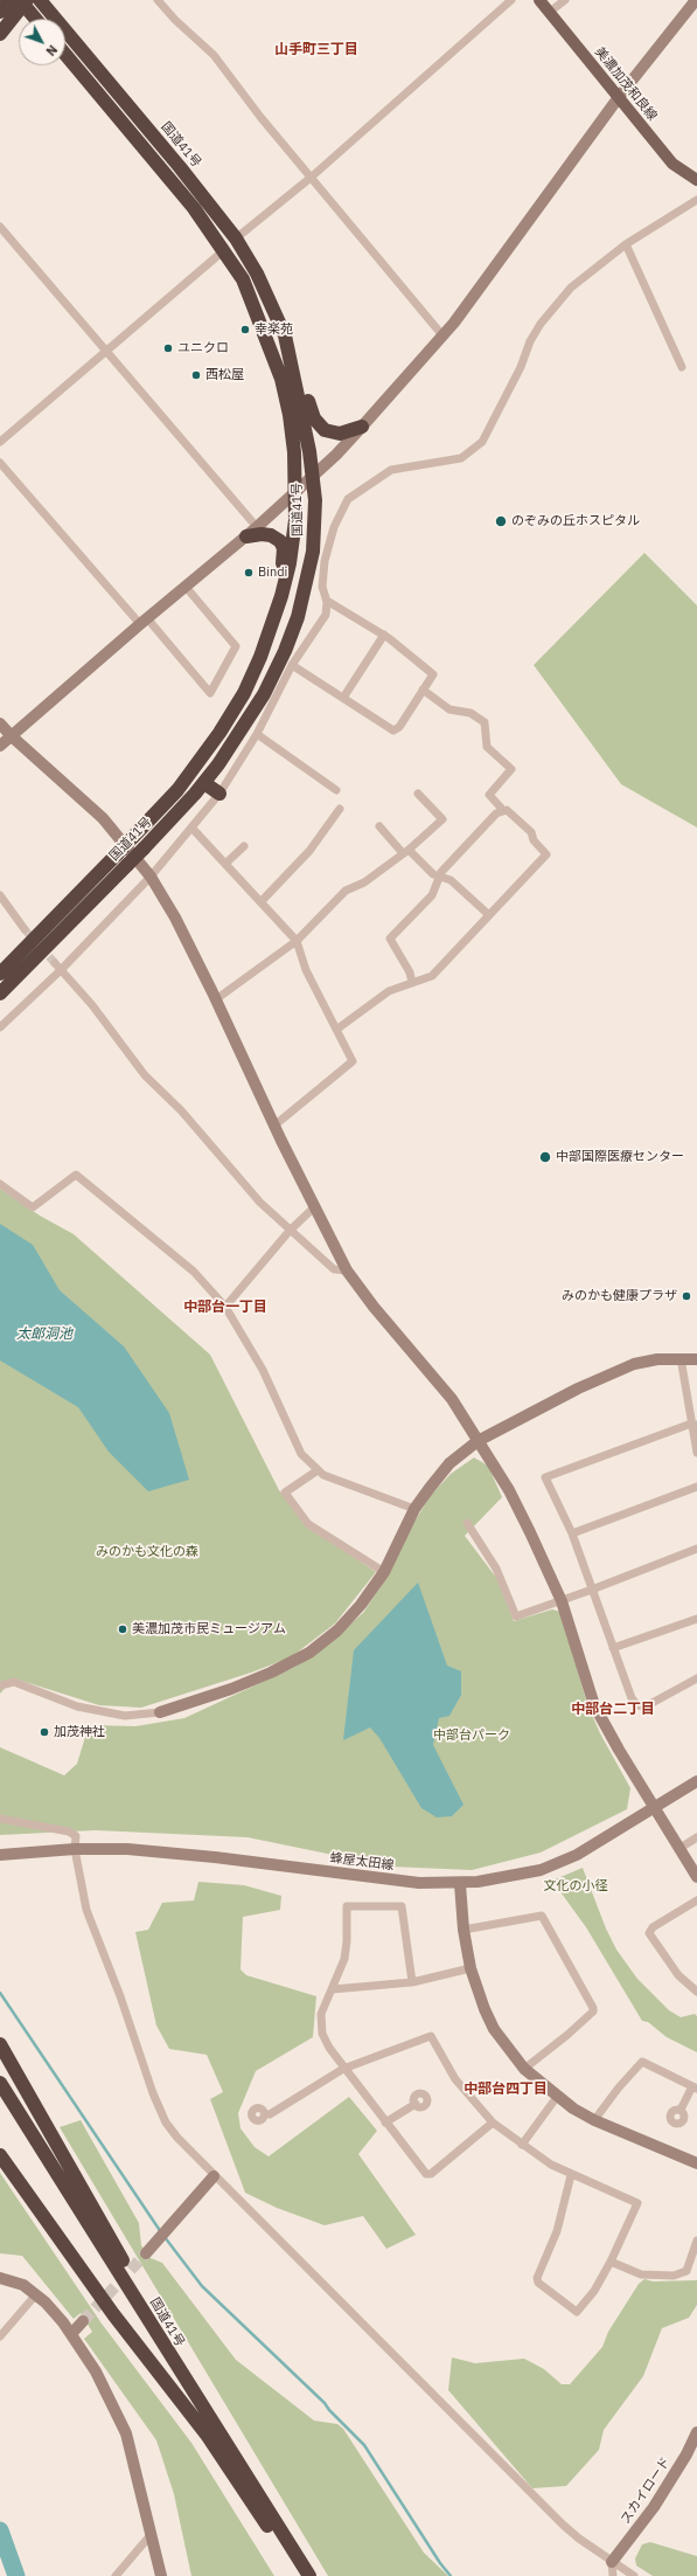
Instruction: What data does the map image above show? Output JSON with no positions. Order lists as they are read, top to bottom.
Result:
{
  "streets": {
    "highway": ["国道41号"],
    "main road": ["美濃加茂和良線"],
    "street": ["蜂屋太田線", "スカイロード"]
  },
  "districts": [
    "山手町三丁目",
    "中部台一丁目",
    "中部台二丁目",
    "中部台四丁目"
  ],
  "water": ["太郎洞池"],
  "parks": ["みのかも文化の森", "中部台パーク", "文化の小径"],
  "places": [
    "幸楽苑",
    "ユニクロ",
    "西松屋",
    "のぞみの丘ホスピタル",
    "Bindi",
    "中部国際医療センター",
    "みのかも健康プラザ",
    "美濃加茂市民ミュージアム",
    "加茂神社"
  ],
  "north": "bottom right"
}
